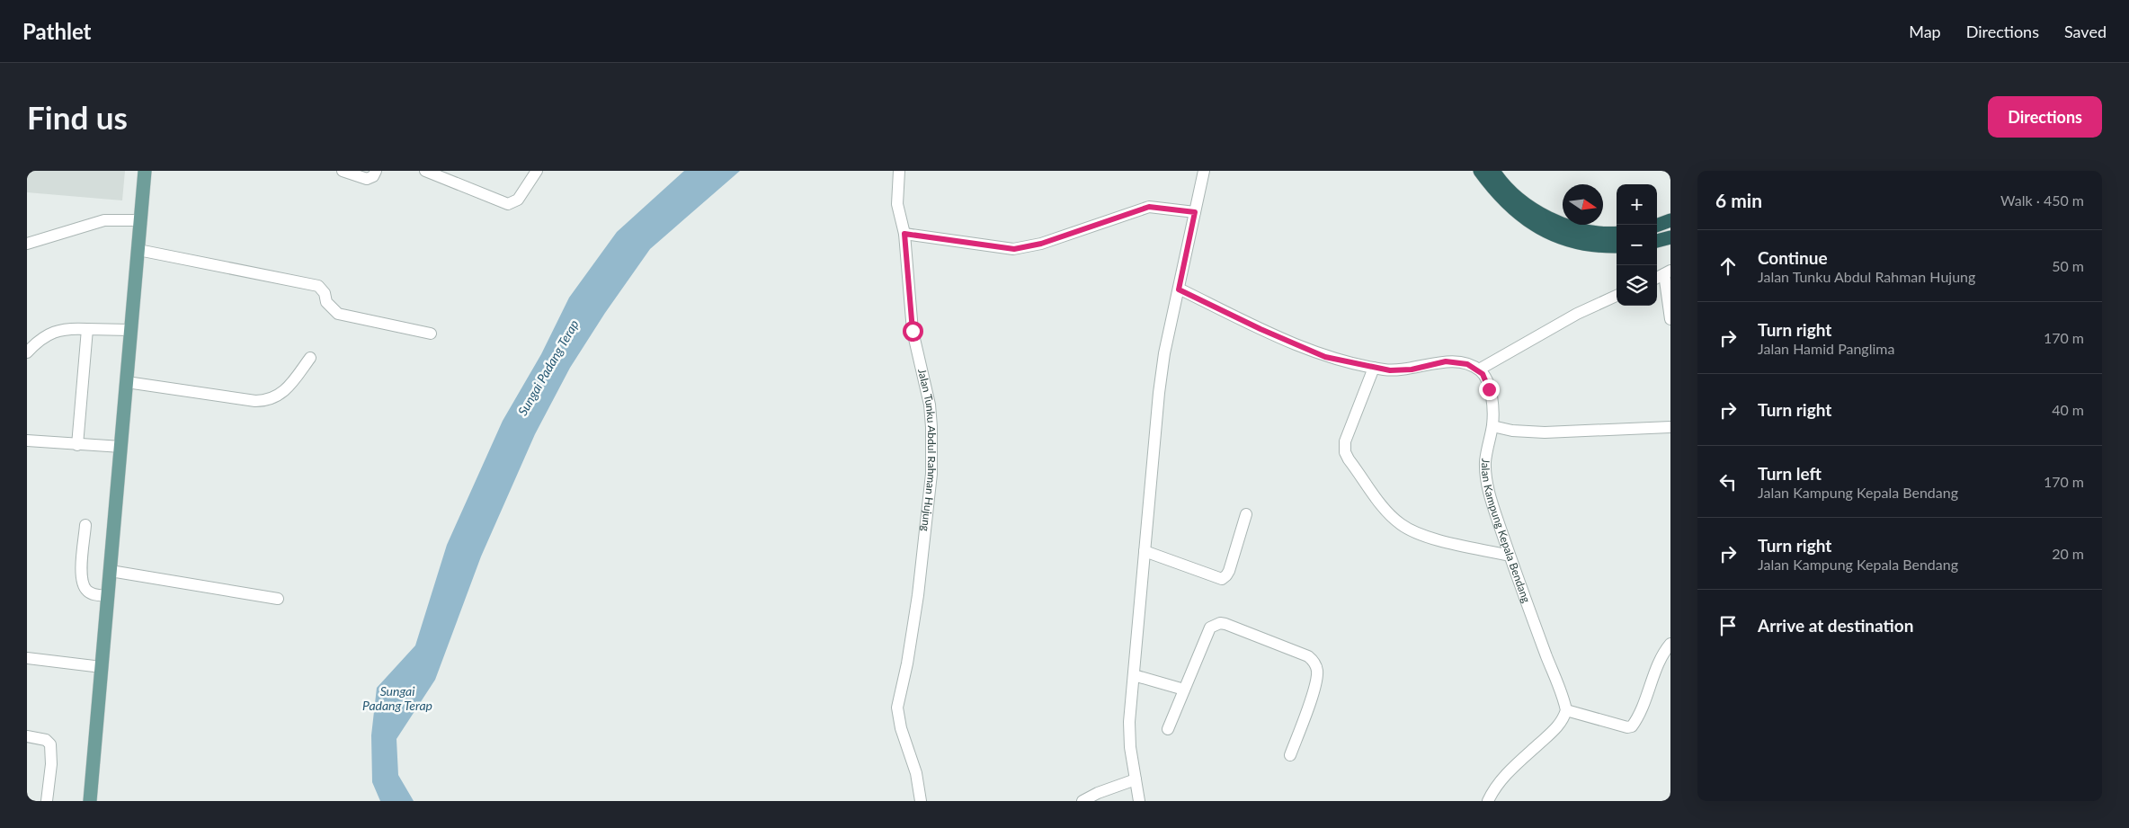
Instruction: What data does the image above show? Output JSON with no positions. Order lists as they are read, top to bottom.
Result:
{
  "streets": {
    "street": ["Jalan Tunku Abdul Rahman Hujung", "Jalan Kampung Kepala Bendang"]
  },
  "water": ["Sungai Padang Terap"],
  "north": "right",
  "page": {
    "header": "Pathlet",
    "nav": ["Map", "Directions", "Saved"],
    "buttons": "Directions",
    "title": "Find us",
    "heading": ["6 min", "Walk · 450 m"],
    "map_buttons": ["+", "−"],
    "list": [
      ["Continue", "Jalan Tunku Abdul Rahman Hujung", "50 m"],
      ["Turn right", "Jalan Hamid Panglima", "170 m"],
      ["Turn right", "40 m"],
      ["Turn left", "Jalan Kampung Kepala Bendang", "170 m"],
      ["Turn right", "Jalan Kampung Kepala Bendang", "20 m"],
      "Arrive at destination"
    ]
  }
}
